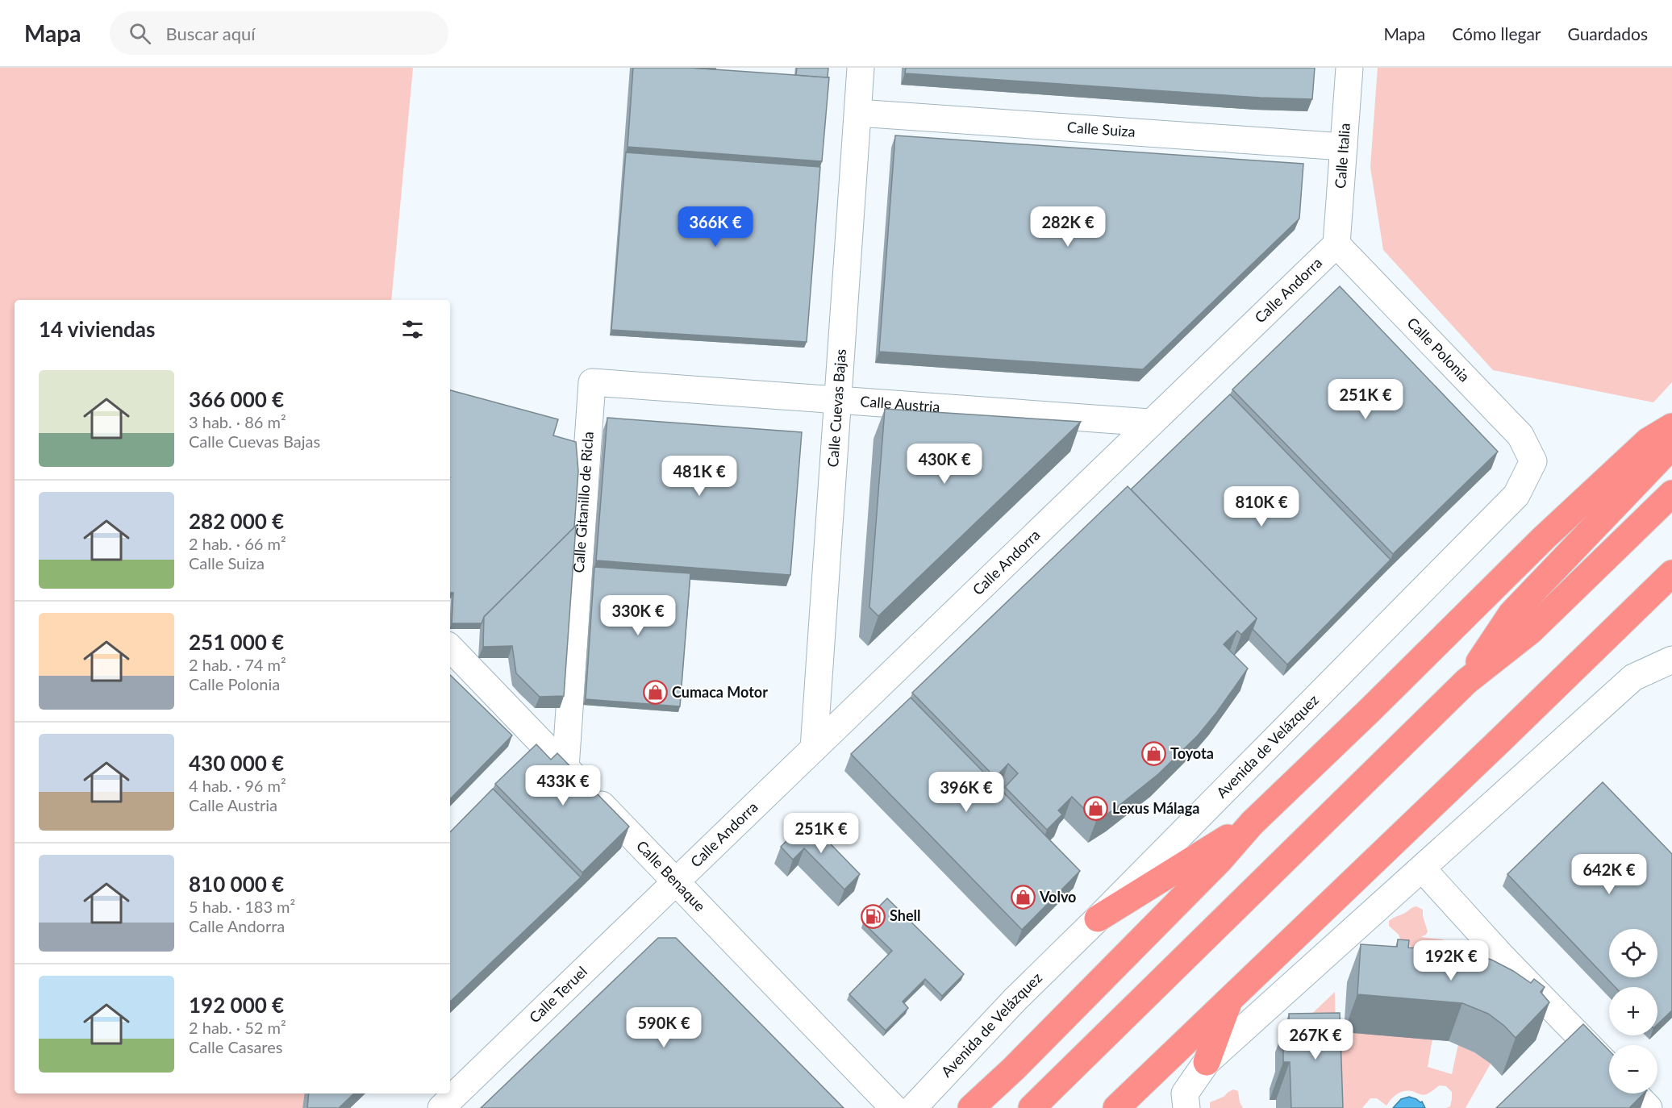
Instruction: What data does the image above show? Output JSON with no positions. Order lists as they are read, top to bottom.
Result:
{
  "streets": {
    "street": [
      "Calle Suiza",
      "Calle Italia",
      "Calle Andorra",
      "Calle Polonia",
      "Calle Austria",
      "Calle Cuevas Bajas",
      "Calle Gitanillo de Ricla",
      "Avenida de Velázquez",
      "Calle Benaque",
      "Calle Teruel"
    ]
  },
  "crossings": [
    ["Calle Suiza", "Calle Italia"],
    ["Calle Suiza", "Calle Cuevas Bajas"],
    ["Calle Italia", "Calle Andorra"],
    ["Calle Italia", "Calle Polonia"],
    ["Calle Andorra", "Calle Polonia"],
    ["Calle Andorra", "Calle Austria"],
    ["Calle Andorra", "Calle Cuevas Bajas"],
    ["Calle Andorra", "Calle Benaque"],
    ["Calle Andorra", "Calle Teruel"],
    ["Calle Polonia", "Avenida de Velázquez"],
    ["Calle Austria", "Calle Cuevas Bajas"],
    ["Calle Austria", "Calle Gitanillo de Ricla"],
    ["Calle Gitanillo de Ricla", "Calle Benaque"],
    ["Calle Benaque", "Calle Teruel"]
  ],
  "places": {
    "shop": [
      "Cumaca Motor",
      "Toyota",
      "Lexus Málaga",
      "Volvo"
    ],
    "fuel station": ["Shell"]
  },
  "page": {
    "header": "Mapa",
    "search": "Buscar aquí",
    "nav": ["Mapa", "Cómo llegar", "Guardados"],
    "price": [
      "366K €",
      "282K €",
      "251K €",
      "430K €",
      "481K €",
      "810K €",
      "330K €",
      "433K €",
      "396K €",
      "251K €",
      "642K €",
      "192K €",
      "590K €",
      "267K €"
    ],
    "heading": "14 viviendas",
    "list": [
      {
        "name": "366 000 €",
        "note": "3 hab. · 86 m² · Calle Cuevas Bajas"
      },
      {
        "name": "282 000 €",
        "note": "2 hab. · 66 m² · Calle Suiza"
      },
      {
        "name": "251 000 €",
        "note": "2 hab. · 74 m² · Calle Polonia"
      },
      {
        "name": "430 000 €",
        "note": "4 hab. · 96 m² · Calle Austria"
      },
      {
        "name": "810 000 €",
        "note": "5 hab. · 183 m² · Calle Andorra"
      },
      {
        "name": "192 000 €",
        "note": "2 hab. · 52 m² · Calle Casares"
      }
    ],
    "map_buttons": ["+", "−"]
  }
}
